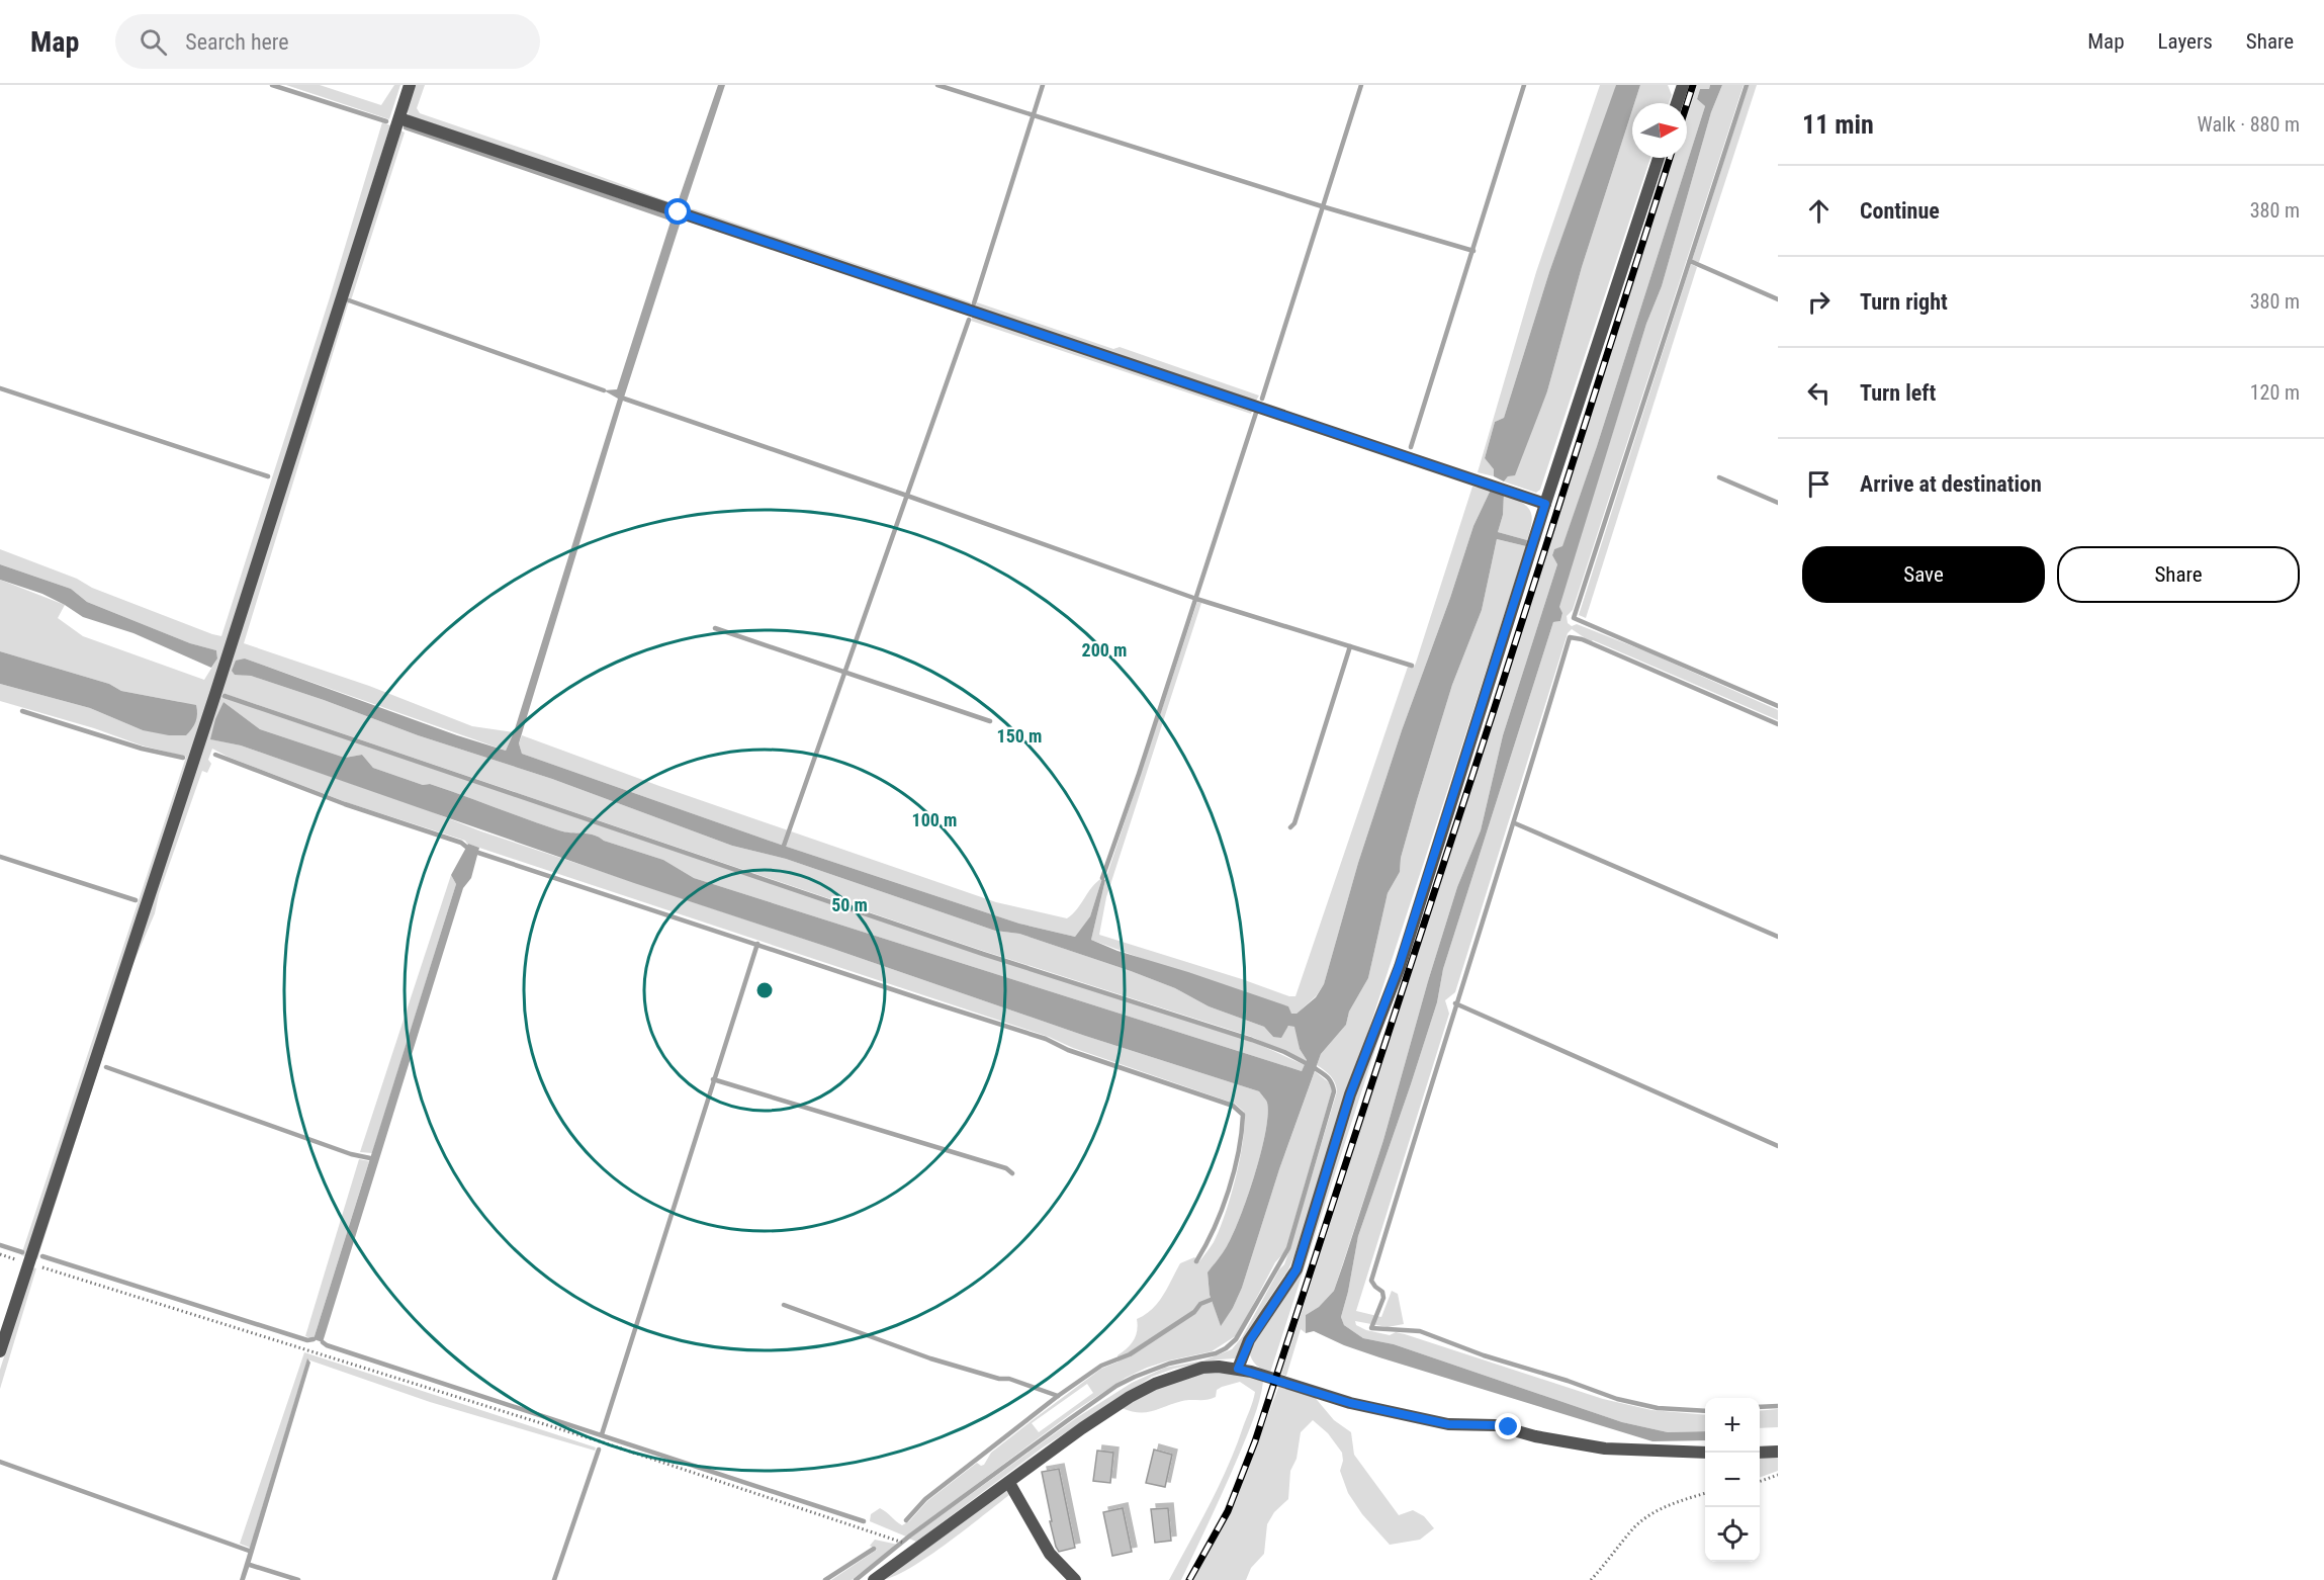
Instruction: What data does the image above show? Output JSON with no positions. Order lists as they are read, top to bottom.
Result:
{
  "north": "right",
  "page": {
    "header": "Map",
    "search": "Search here",
    "nav": ["Map", "Layers", "Share"],
    "heading": ["11 min", "Walk · 880 m"],
    "list": [
      ["Continue", "380 m"],
      ["Turn right", "380 m"],
      ["Turn left", "120 m"],
      "Arrive at destination"
    ],
    "buttons": ["Save", "Share"],
    "map_buttons": ["+", "−"]
  },
  "rings": [
    "200 m",
    "150 m",
    "100 m",
    "50 m"
  ]
}
